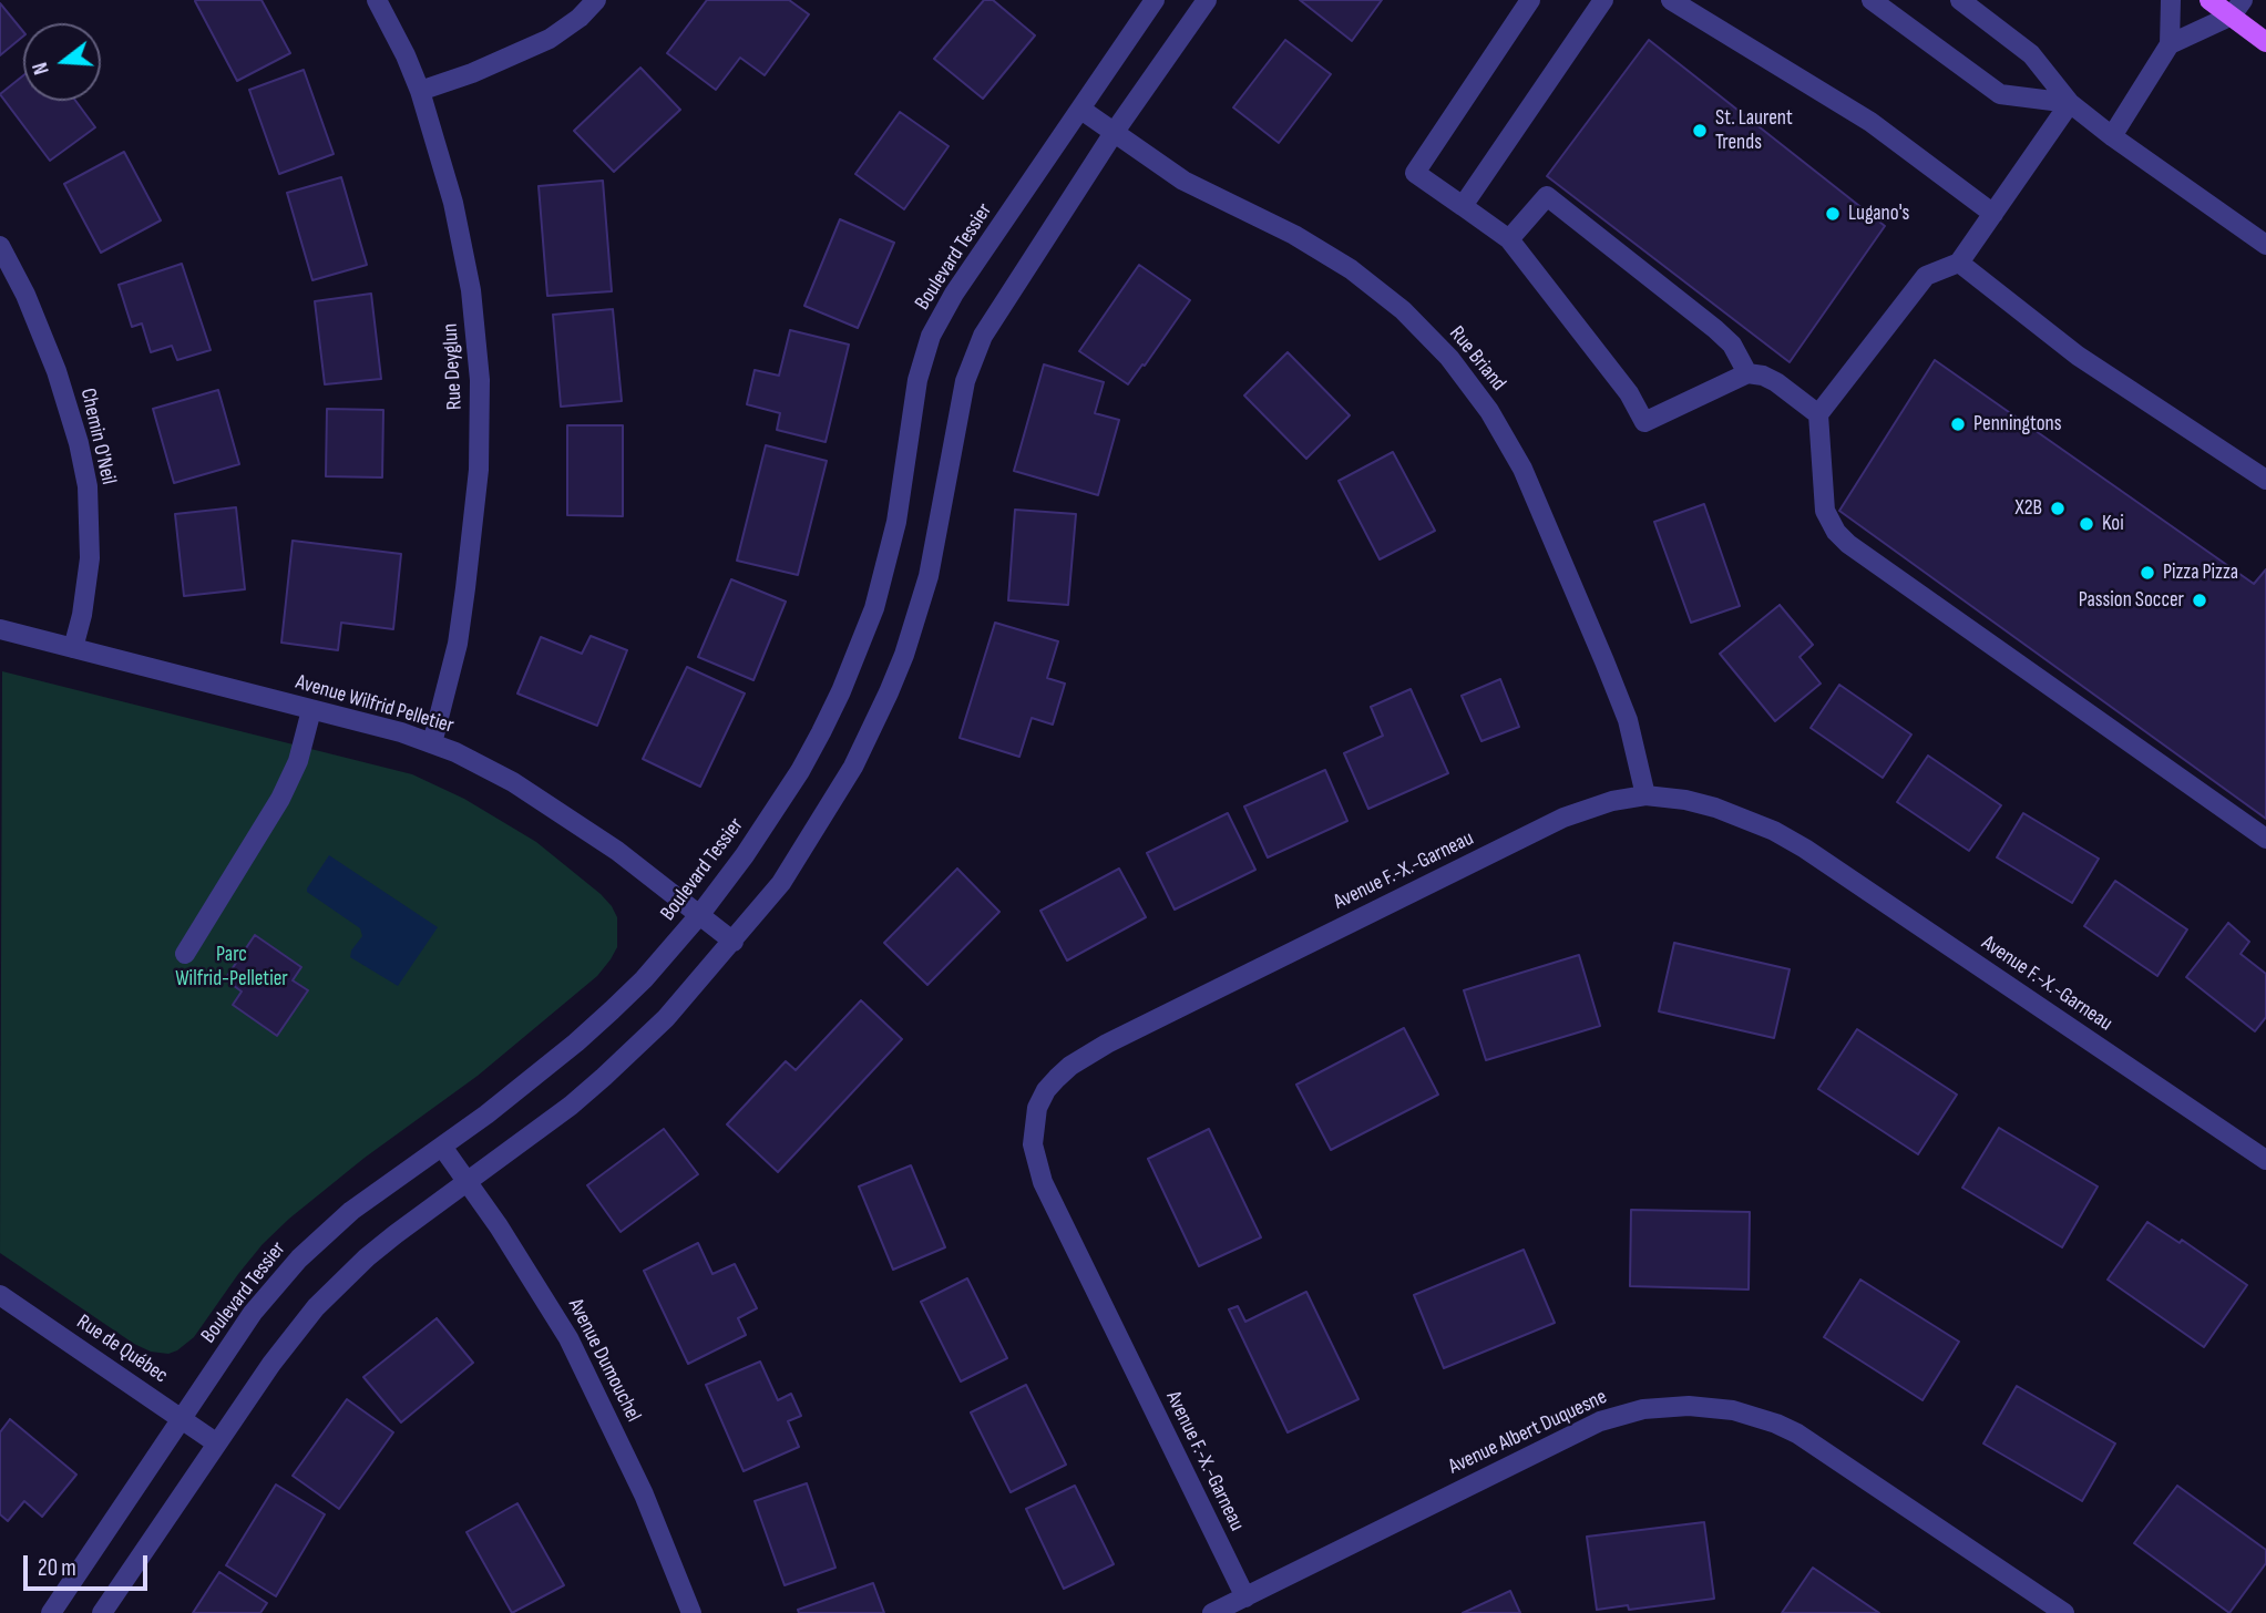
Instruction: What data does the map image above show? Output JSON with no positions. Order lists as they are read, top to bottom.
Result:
{
  "streets": {
    "street": [
      "Boulevard Tessier",
      "Rue Briand",
      "Rue Deyglun",
      "Chemin O'Neil",
      "Avenue Wilfrid Pelletier",
      "Avenue F.-X.-Garneau",
      "Rue de Québec",
      "Avenue Dumouchel",
      "Avenue Albert Duquesne"
    ]
  },
  "crossings": [
    ["Boulevard Tessier", "Rue Briand"],
    ["Boulevard Tessier", "Avenue Wilfrid Pelletier"],
    ["Boulevard Tessier", "Rue de Québec"],
    ["Boulevard Tessier", "Avenue Dumouchel"],
    ["Rue Briand", "Avenue F.-X.-Garneau"],
    ["Rue Deyglun", "Avenue Wilfrid Pelletier"],
    ["Chemin O'Neil", "Avenue Wilfrid Pelletier"],
    ["Avenue F.-X.-Garneau", "Avenue Albert Duquesne"]
  ],
  "parks": ["Parc Wilfrid-Pelletier"],
  "places": [
    "St. Laurent Trends",
    "Lugano's",
    "Penningtons",
    "X2B",
    "Koi",
    "Pizza Pizza",
    "Passion Soccer"
  ],
  "scale_bar": "20 m",
  "north": "left"
}
